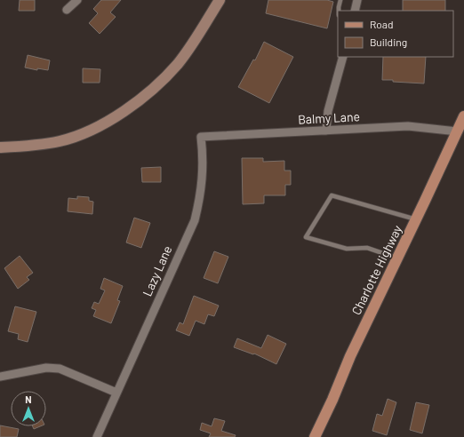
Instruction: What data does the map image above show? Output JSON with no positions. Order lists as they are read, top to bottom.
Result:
{
  "streets": {
    "main road": ["Charlotte Highway"],
    "street": ["Balmy Lane", "Lazy Lane"]
  },
  "crossings": [
    ["Balmy Lane", "Charlotte Highway"],
    ["Balmy Lane", "Lazy Lane"]
  ],
  "legend": ["Road", "Building"],
  "north": "top"
}
